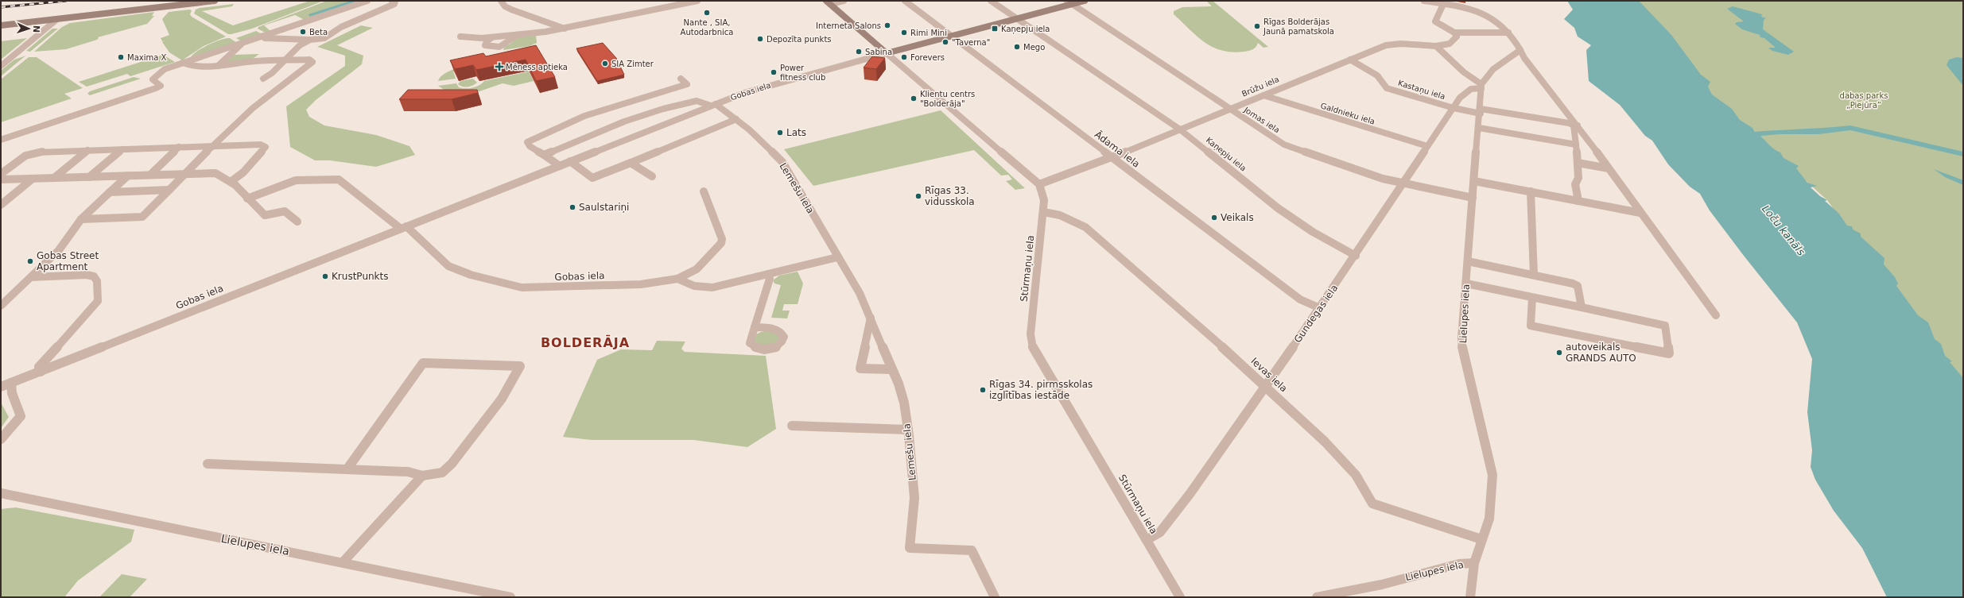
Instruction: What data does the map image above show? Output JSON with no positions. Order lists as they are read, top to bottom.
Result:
{
  "streets": {
    "street": [
      "Brūžu iela",
      "Kastaņu iela",
      "Gobas iela",
      "Galdnieku iela",
      "Jomas iela",
      "Ādama iela",
      "Kaņepju iela",
      "Lemešu iela",
      "Stūrmaņu iela",
      "Gundegas iela",
      "Lielupes iela",
      "Ievas iela"
    ]
  },
  "crossings": [
    ["Brūžu iela", "Kastaņu iela"],
    ["Brūžu iela", "Galdnieku iela"],
    ["Brūžu iela", "Jomas iela"],
    ["Brūžu iela", "Ādama iela"],
    ["Brūžu iela", "Kaņepju iela"],
    ["Brūžu iela", "Stūrmaņu iela"],
    ["Kastaņu iela", "Gundegas iela"],
    ["Kastaņu iela", "Lielupes iela"],
    ["Gobas iela", "Jomas iela"],
    ["Gobas iela", "Ādama iela"],
    ["Gobas iela", "Kaņepju iela"],
    ["Gobas iela", "Lemešu iela"],
    ["Galdnieku iela", "Gundegas iela"],
    ["Jomas iela", "Gundegas iela"],
    ["Jomas iela", "Lielupes iela"],
    ["Ādama iela", "Gundegas iela"],
    ["Kaņepju iela", "Gundegas iela"],
    ["Stūrmaņu iela", "Gundegas iela"],
    ["Stūrmaņu iela", "Ievas iela"],
    ["Gundegas iela", "Lielupes iela"],
    ["Gundegas iela", "Ievas iela"],
    ["Lielupes iela", "Ievas iela"]
  ],
  "districts": ["BOLDERĀJA"],
  "water": ["Loču kanāls"],
  "parks": ["dabas parks „Piejūra”"],
  "places": {
    "other": [
      "Nante , SIA, Autodarbnica",
      "Interneta Salons",
      "Rīgas Bolderājas Jaunā pamatskola",
      "Beta",
      "Rimi Mini",
      "Depozīta punkts",
      "\"Taverna\"",
      "Mego",
      "Sabina",
      "Maxima X",
      "Forevers",
      "SIA Zimter",
      "Power fitness club",
      "Klientu centrs \"Bolderāja\"",
      "Lats",
      "Rīgas 33. vidusskola",
      "Saulstariņi",
      "Veikals",
      "Gobas Street Apartment",
      "KrustPunkts",
      "autoveikals GRANDS AUTO",
      "Rīgas 34. pirmsskolas izglītības iestāde"
    ],
    "transit": ["Kaņepju iela"],
    "health": ["Mēness aptieka"]
  },
  "north": "right"
}
